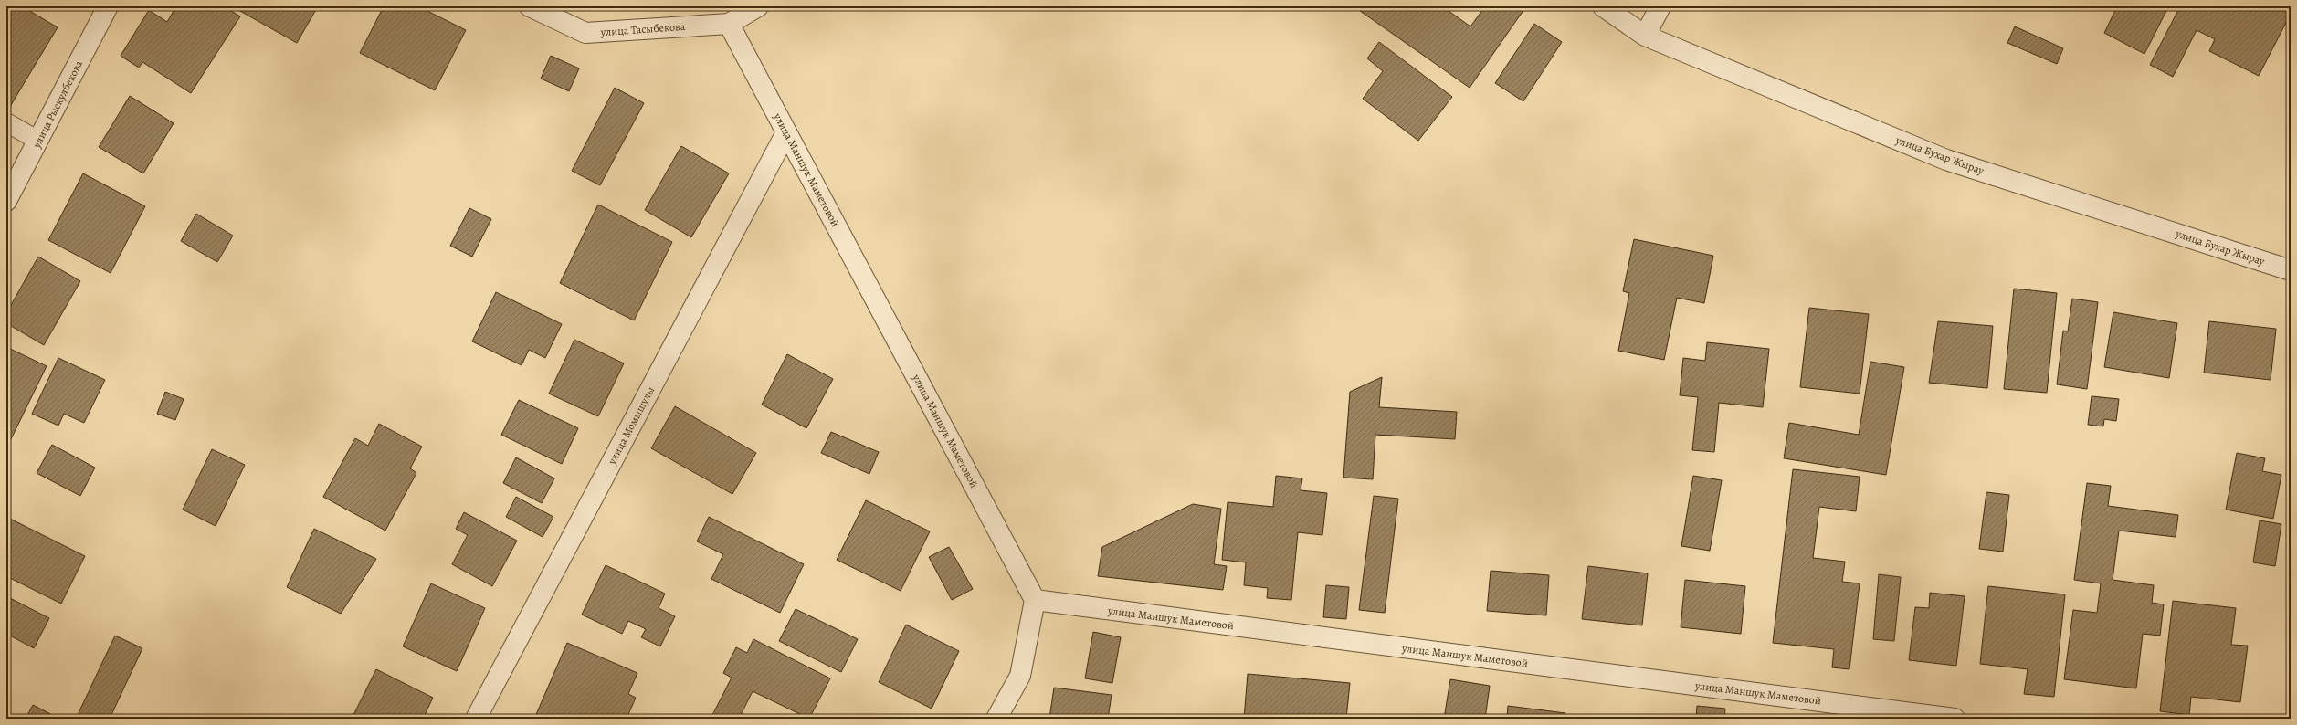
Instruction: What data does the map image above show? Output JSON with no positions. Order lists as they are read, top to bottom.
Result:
{
  "streets": {
    "street": [
      "улица Тасыбекова",
      "улица Рыскулбекова",
      "улица Бухар Жырау",
      "улица Маншук Маметовой",
      "улица Момышулы"
    ]
  },
  "crossings": [
    ["улица Тасыбекова", "улица Маншук Маметовой"],
    ["улица Маншук Маметовой", "улица Момышулы"]
  ]
}
